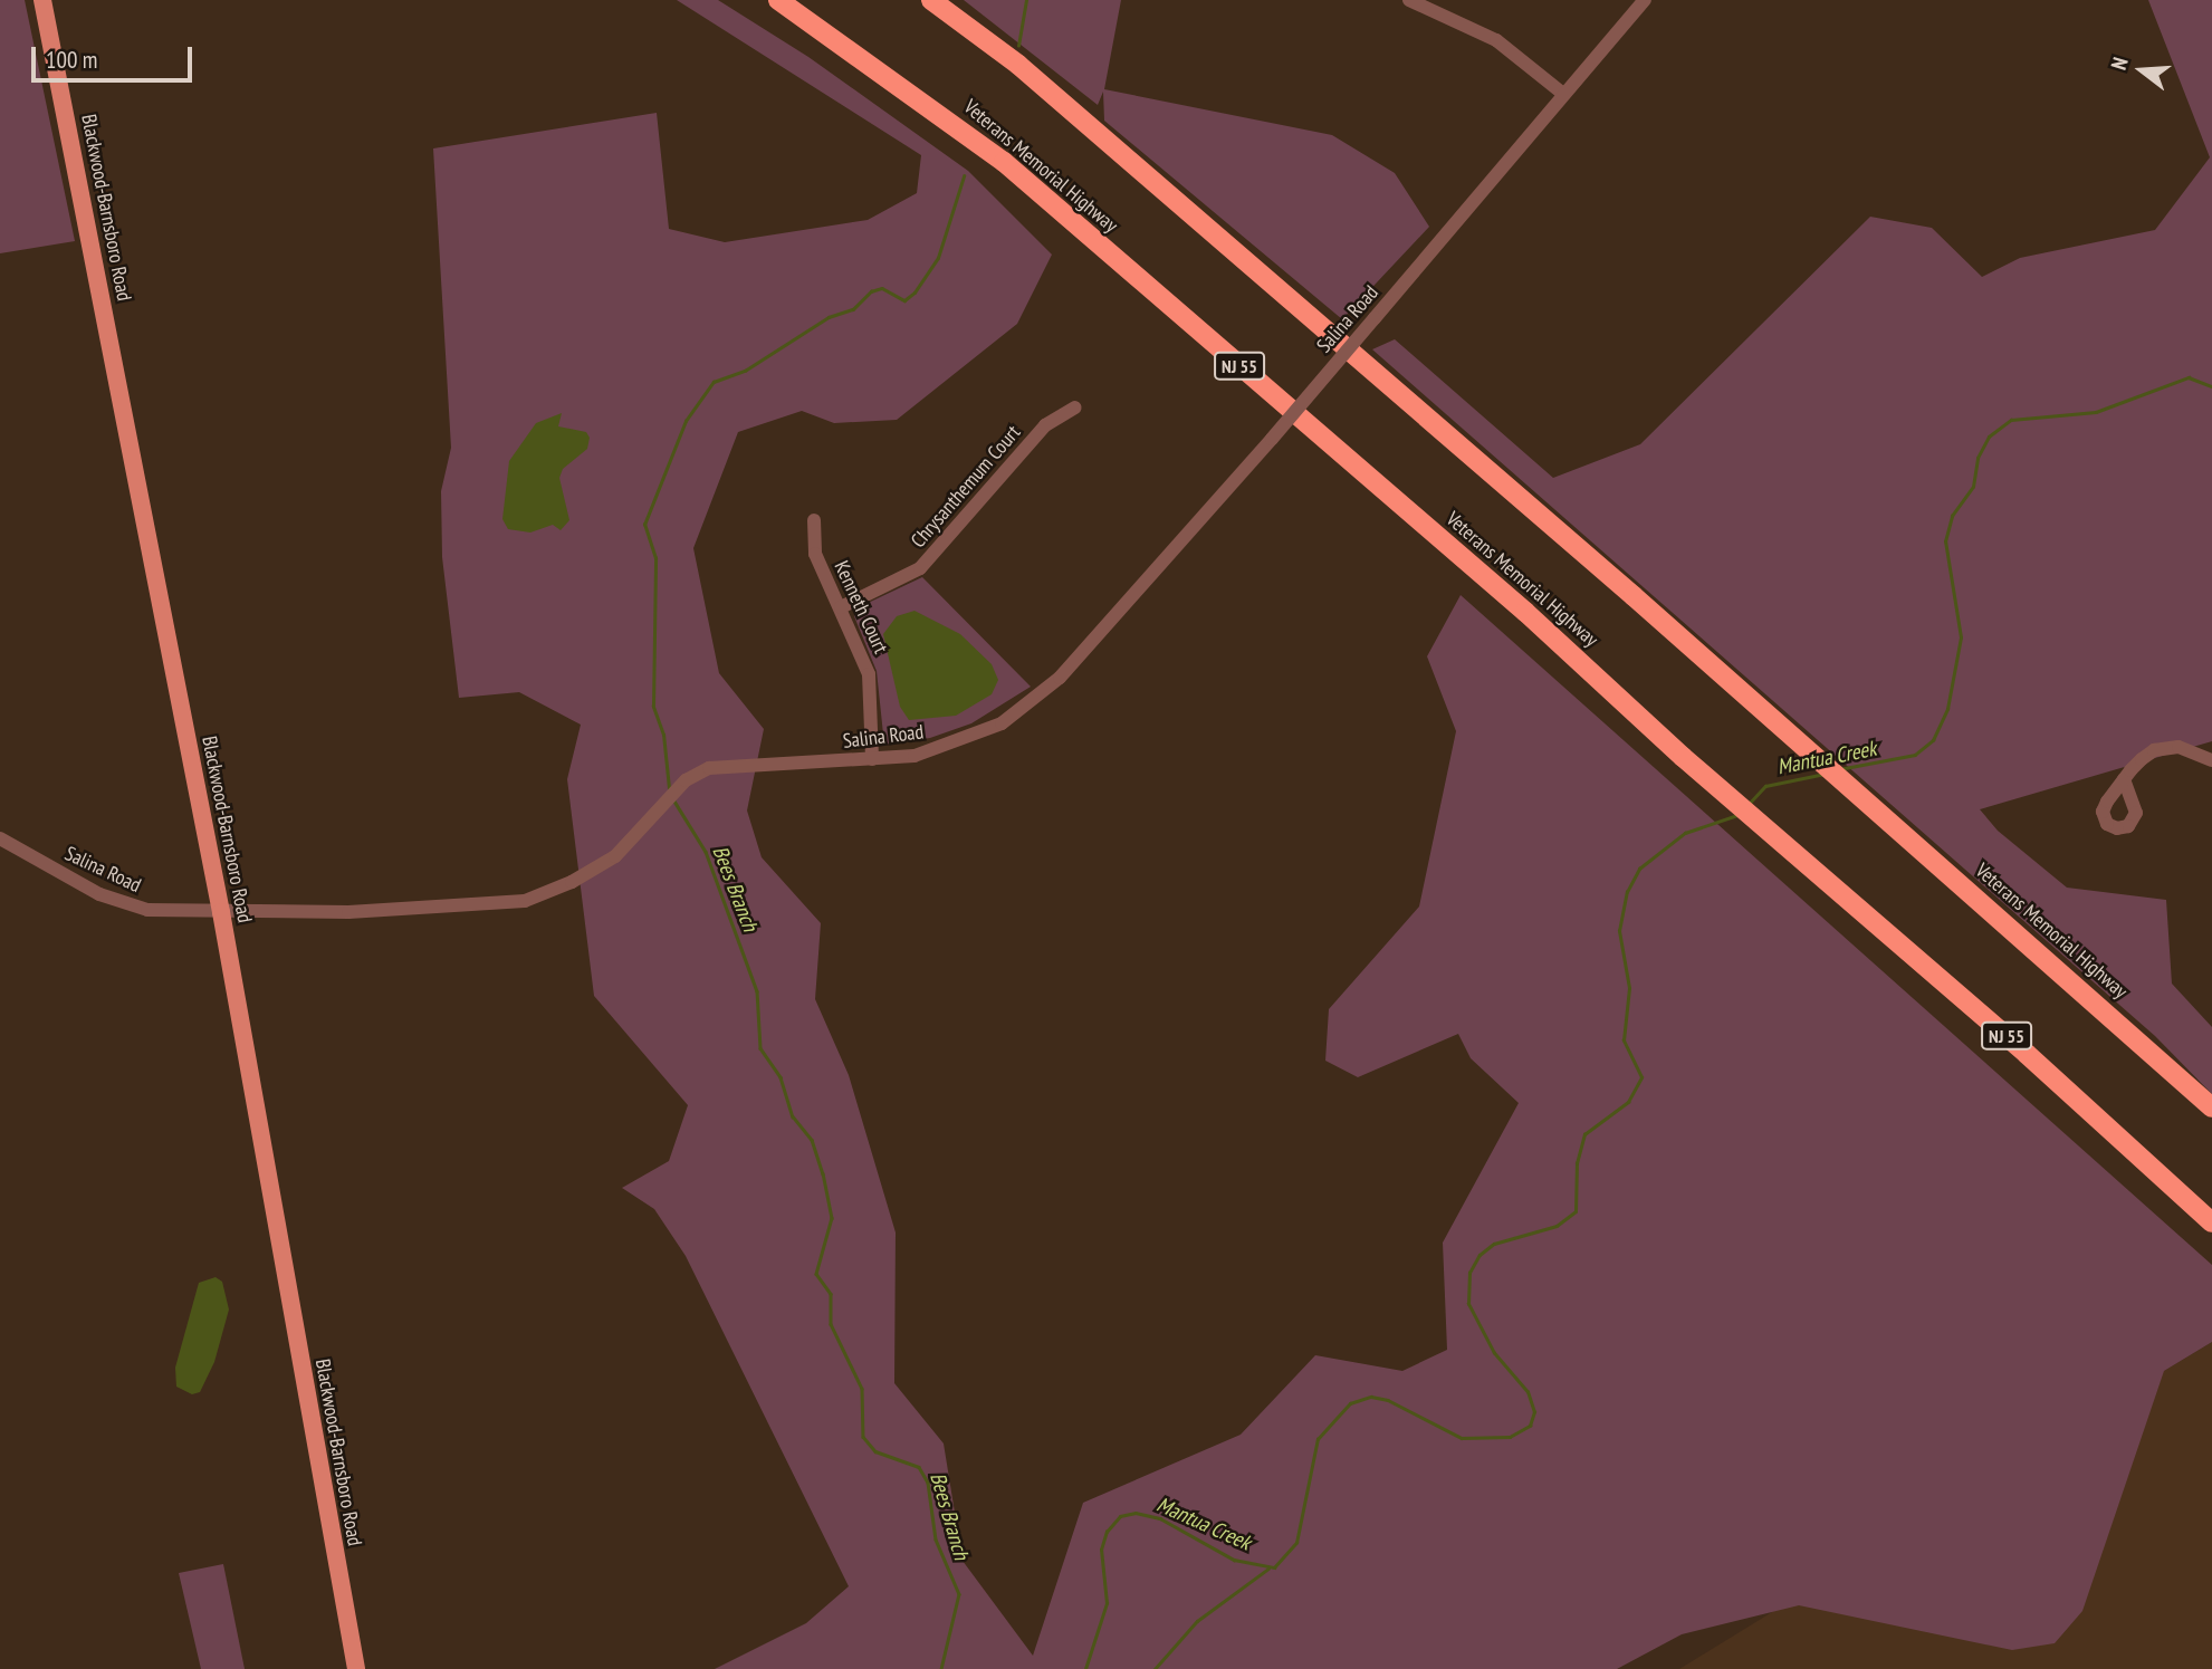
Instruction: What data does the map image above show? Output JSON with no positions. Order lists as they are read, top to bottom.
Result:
{
  "streets": {
    "highway": ["Veterans Memorial Highway", "NJ 55"],
    "main road": ["Blackwood-Barnsboro Road"],
    "street": ["Salina Road", "Chrysanthemum Court", "Kenneth Court"]
  },
  "crossings": [
    ["Blackwood-Barnsboro Road", "Salina Road"],
    ["Salina Road", "Kenneth Court"],
    ["Chrysanthemum Court", "Kenneth Court"]
  ],
  "water": ["Mantua Creek", "Bees Branch"],
  "scale_bar": "100 m",
  "north": "left"
}
